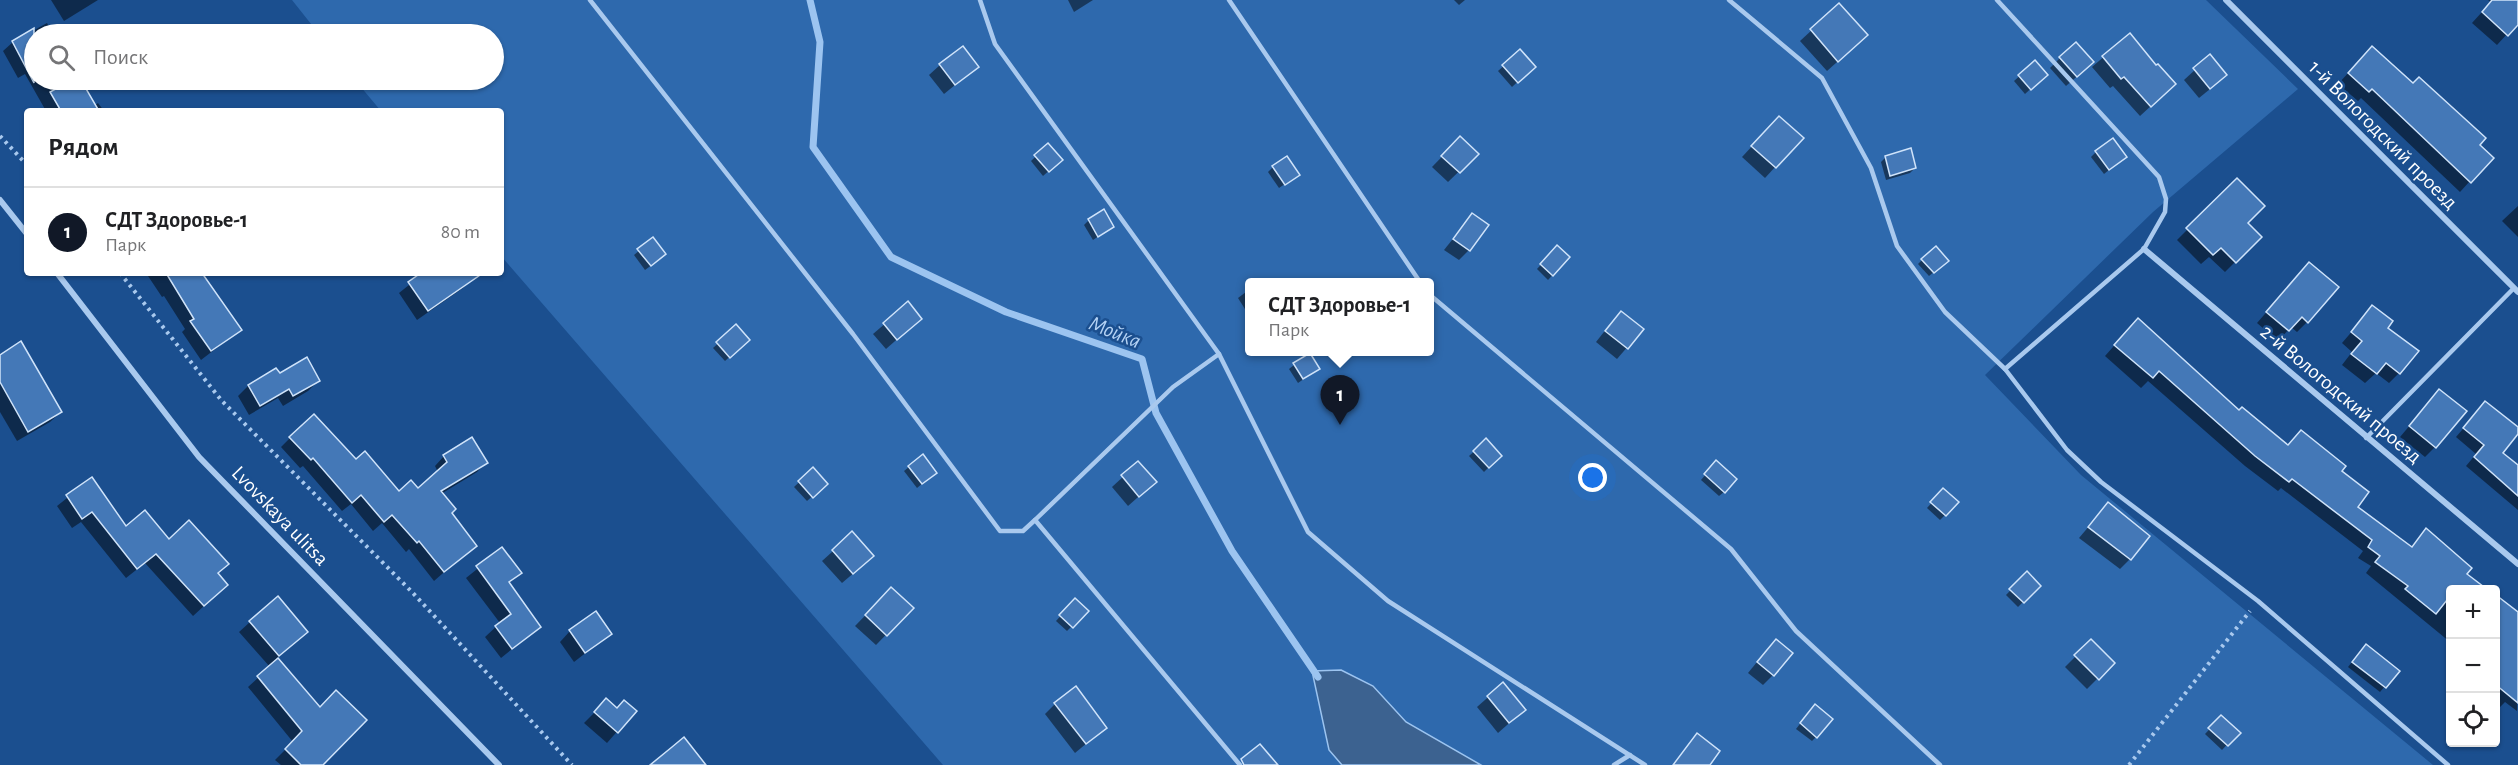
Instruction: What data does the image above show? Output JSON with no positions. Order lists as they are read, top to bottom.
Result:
{
  "streets": {
    "street": ["1-й Вологодский проезд", "2-й Вологодский проезд", "Lvovskaya ulitsa"]
  },
  "water": ["Мойка"],
  "page": {
    "search": "Поиск",
    "heading": "Рядом",
    "list": [
      {
        "mark": "1",
        "name": "СДТ Здоровье-1",
        "note": "Парк",
        "value": "80 m"
      }
    ],
    "popup": ["СДТ Здоровье-1", "Парк"],
    "pins": "1",
    "map_buttons": ["+", "−"]
  }
}
